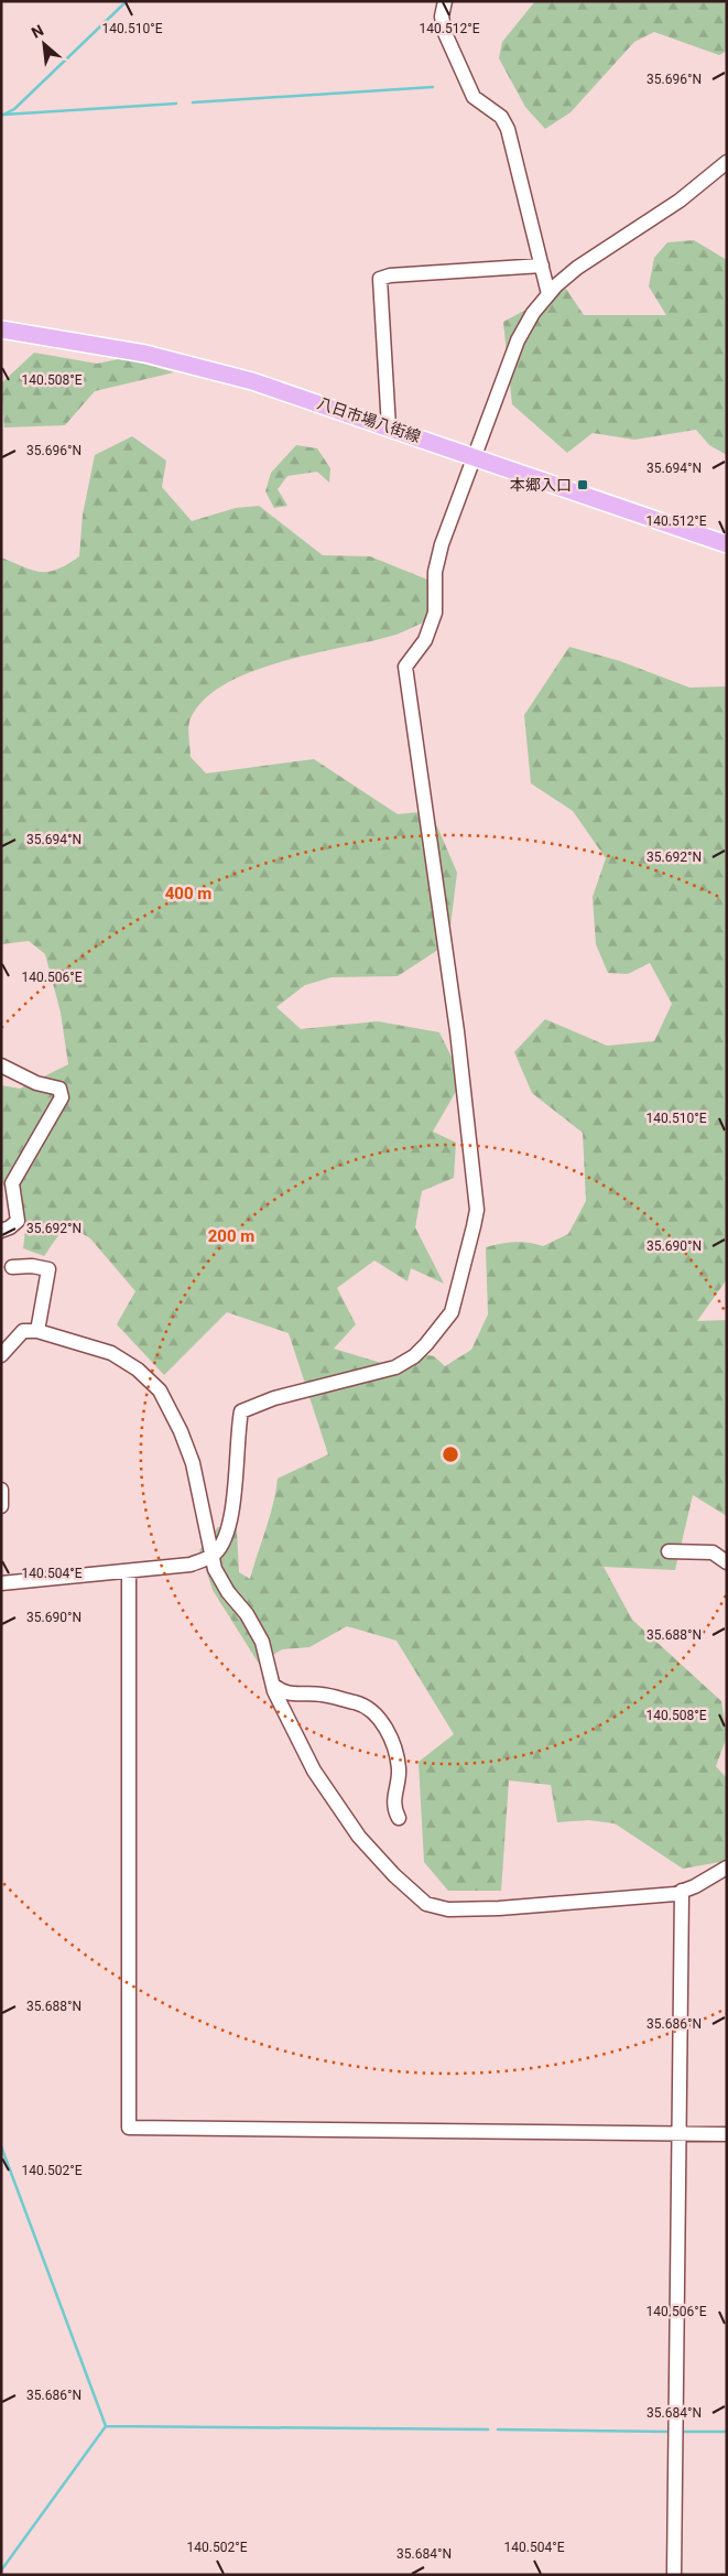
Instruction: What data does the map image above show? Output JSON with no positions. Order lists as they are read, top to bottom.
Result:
{
  "streets": {
    "main road": ["八日市場八街線"]
  },
  "places": {
    "transit": ["本郷入口"]
  },
  "north": "top left",
  "coordinates": [
    "140.510°E",
    "140.512°E",
    "35.696°N",
    "140.508°E",
    "35.694°N",
    "35.692°N",
    "140.506°E",
    "35.690°N",
    "140.504°E",
    "35.688°N",
    "35.686°N",
    "140.502°E",
    "35.684°N"
  ],
  "rings": ["400 m", "200 m"]
}
